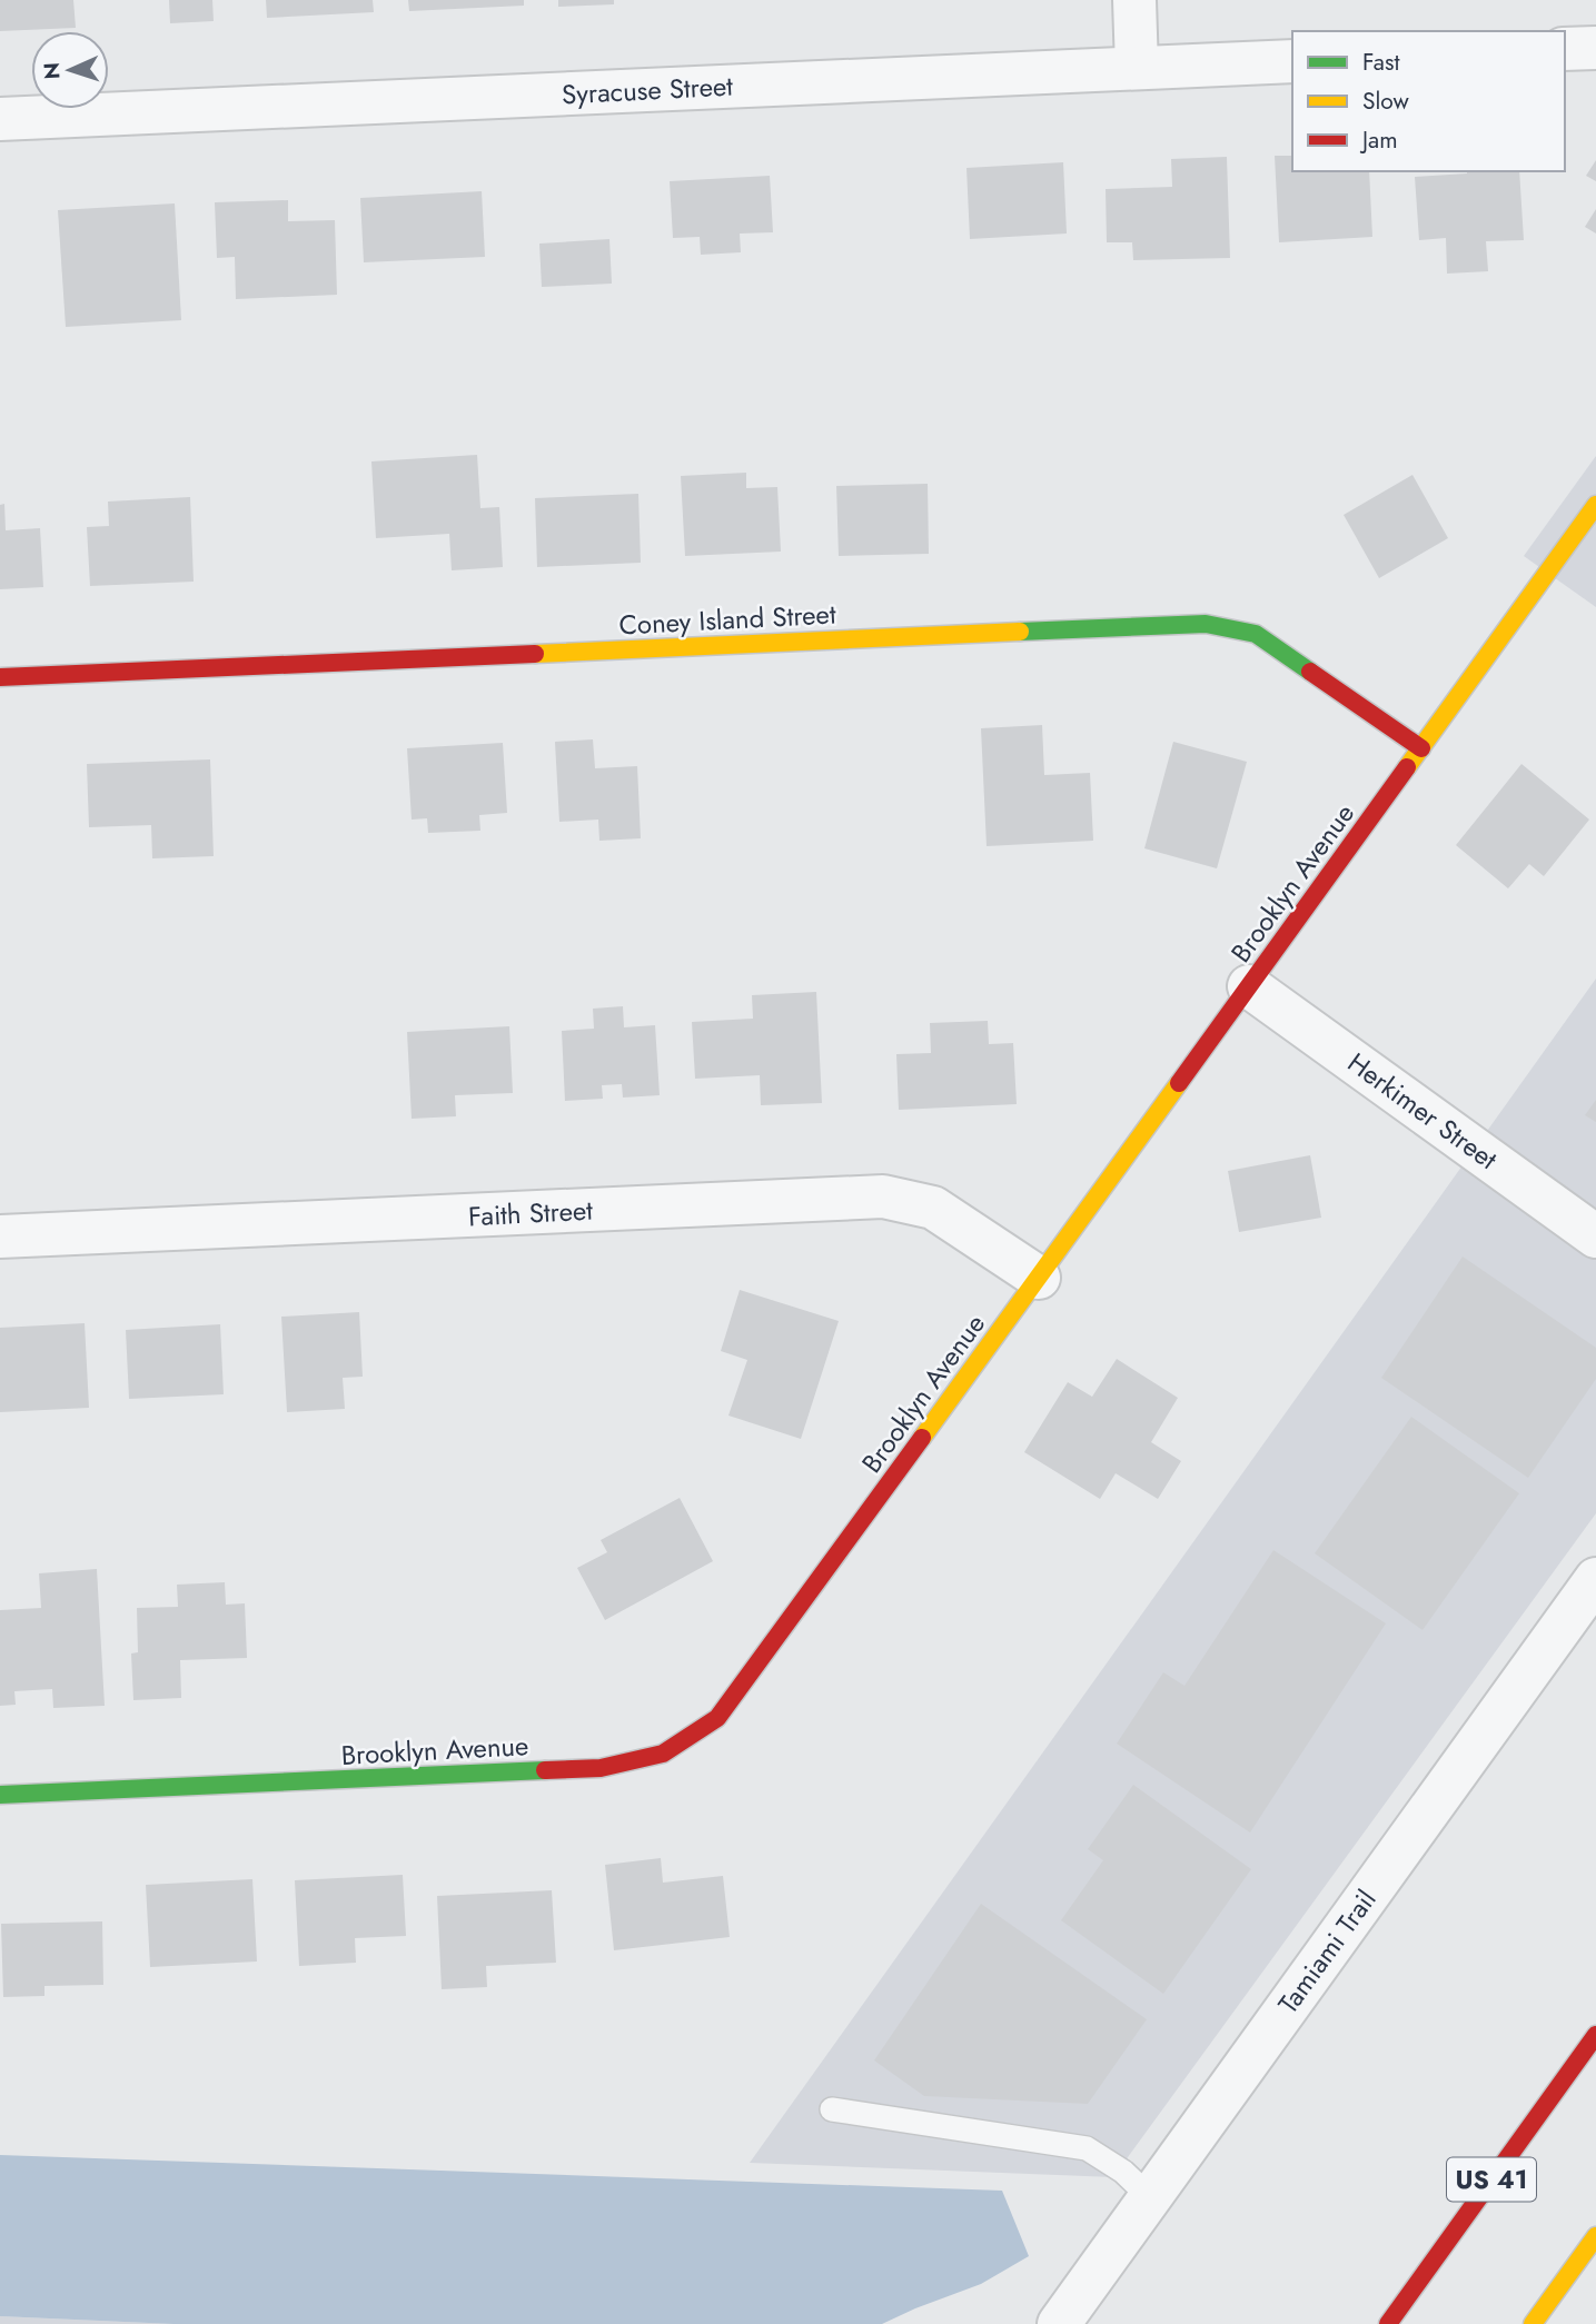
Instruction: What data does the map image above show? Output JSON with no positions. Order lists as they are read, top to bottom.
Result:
{
  "streets": {
    "street": [
      "Syracuse Street",
      "Coney Island Street",
      "Brooklyn Avenue",
      "Herkimer Street",
      "Faith Street",
      "Tamiami Trail",
      "US 41"
    ]
  },
  "crossings": [
    ["Coney Island Street", "Brooklyn Avenue"],
    ["Brooklyn Avenue", "Herkimer Street"],
    ["Brooklyn Avenue", "Faith Street"]
  ],
  "legend": ["Fast", "Slow", "Jam"],
  "north": "left"
}
